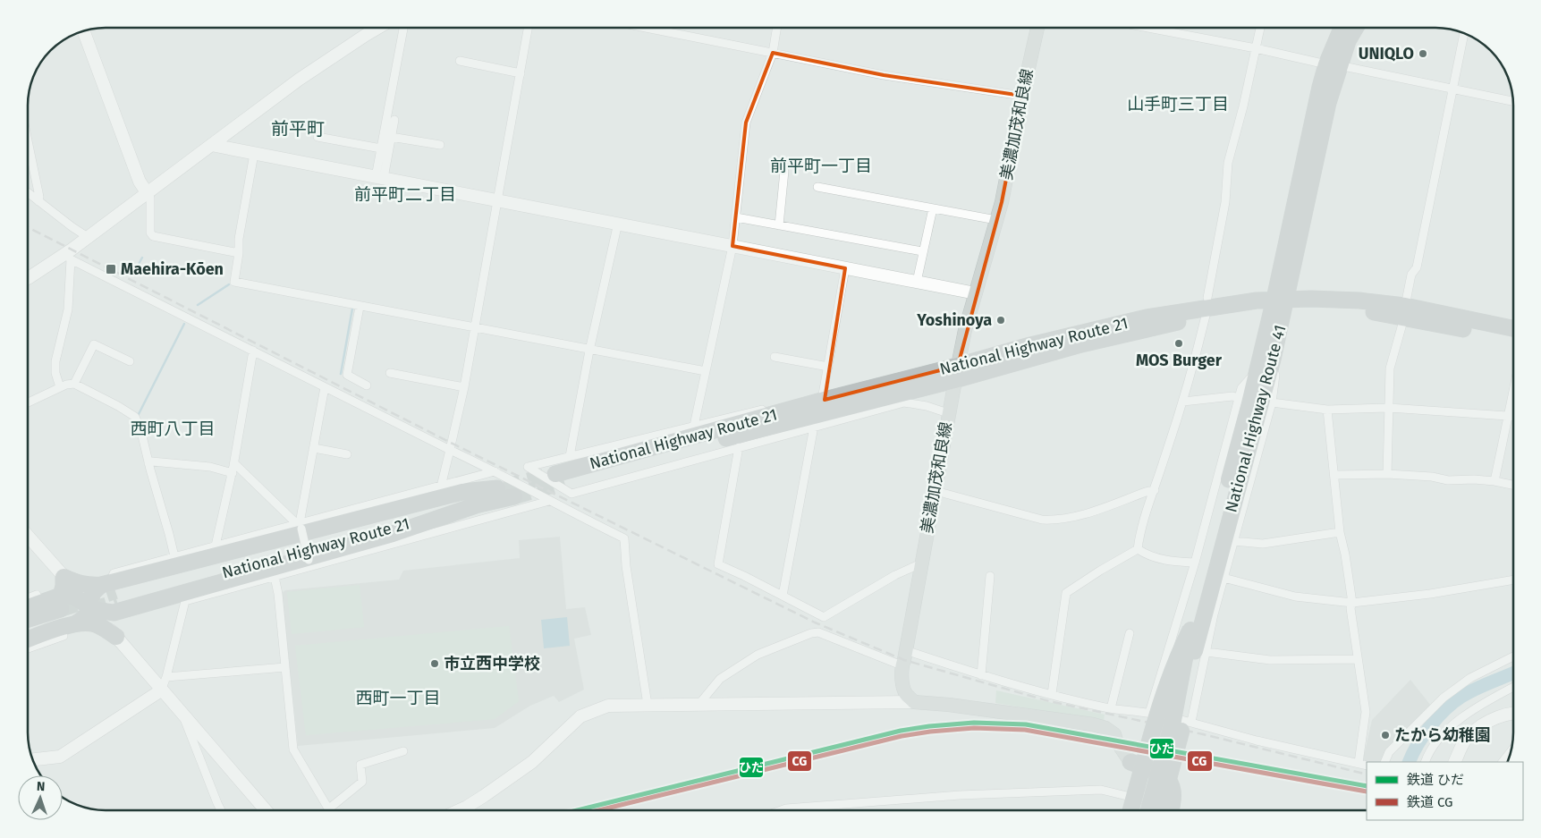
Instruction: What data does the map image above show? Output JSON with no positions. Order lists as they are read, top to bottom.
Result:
{
  "streets": {
    "highway": ["National Highway Route 21", "National Highway Route 41"],
    "main road": ["美濃加茂和良線"]
  },
  "crossings": [
    ["美濃加茂和良線", "National Highway Route 21"],
    ["National Highway Route 21", "National Highway Route 41"]
  ],
  "districts": [
    "山手町三丁目",
    "前平町",
    "前平町一丁目",
    "前平町二丁目",
    "西町八丁目",
    "西町一丁目"
  ],
  "places": {
    "other": [
      "UNIQLO",
      "Yoshinoya",
      "MOS Burger",
      "市立西中学校",
      "たから幼稚園"
    ],
    "transit": ["Maehira-Kōen"]
  },
  "lines": ["rail line ひだ", "rail line CG"],
  "legend": ["鉄道 ひだ", "鉄道 CG"],
  "north": "top"
}
